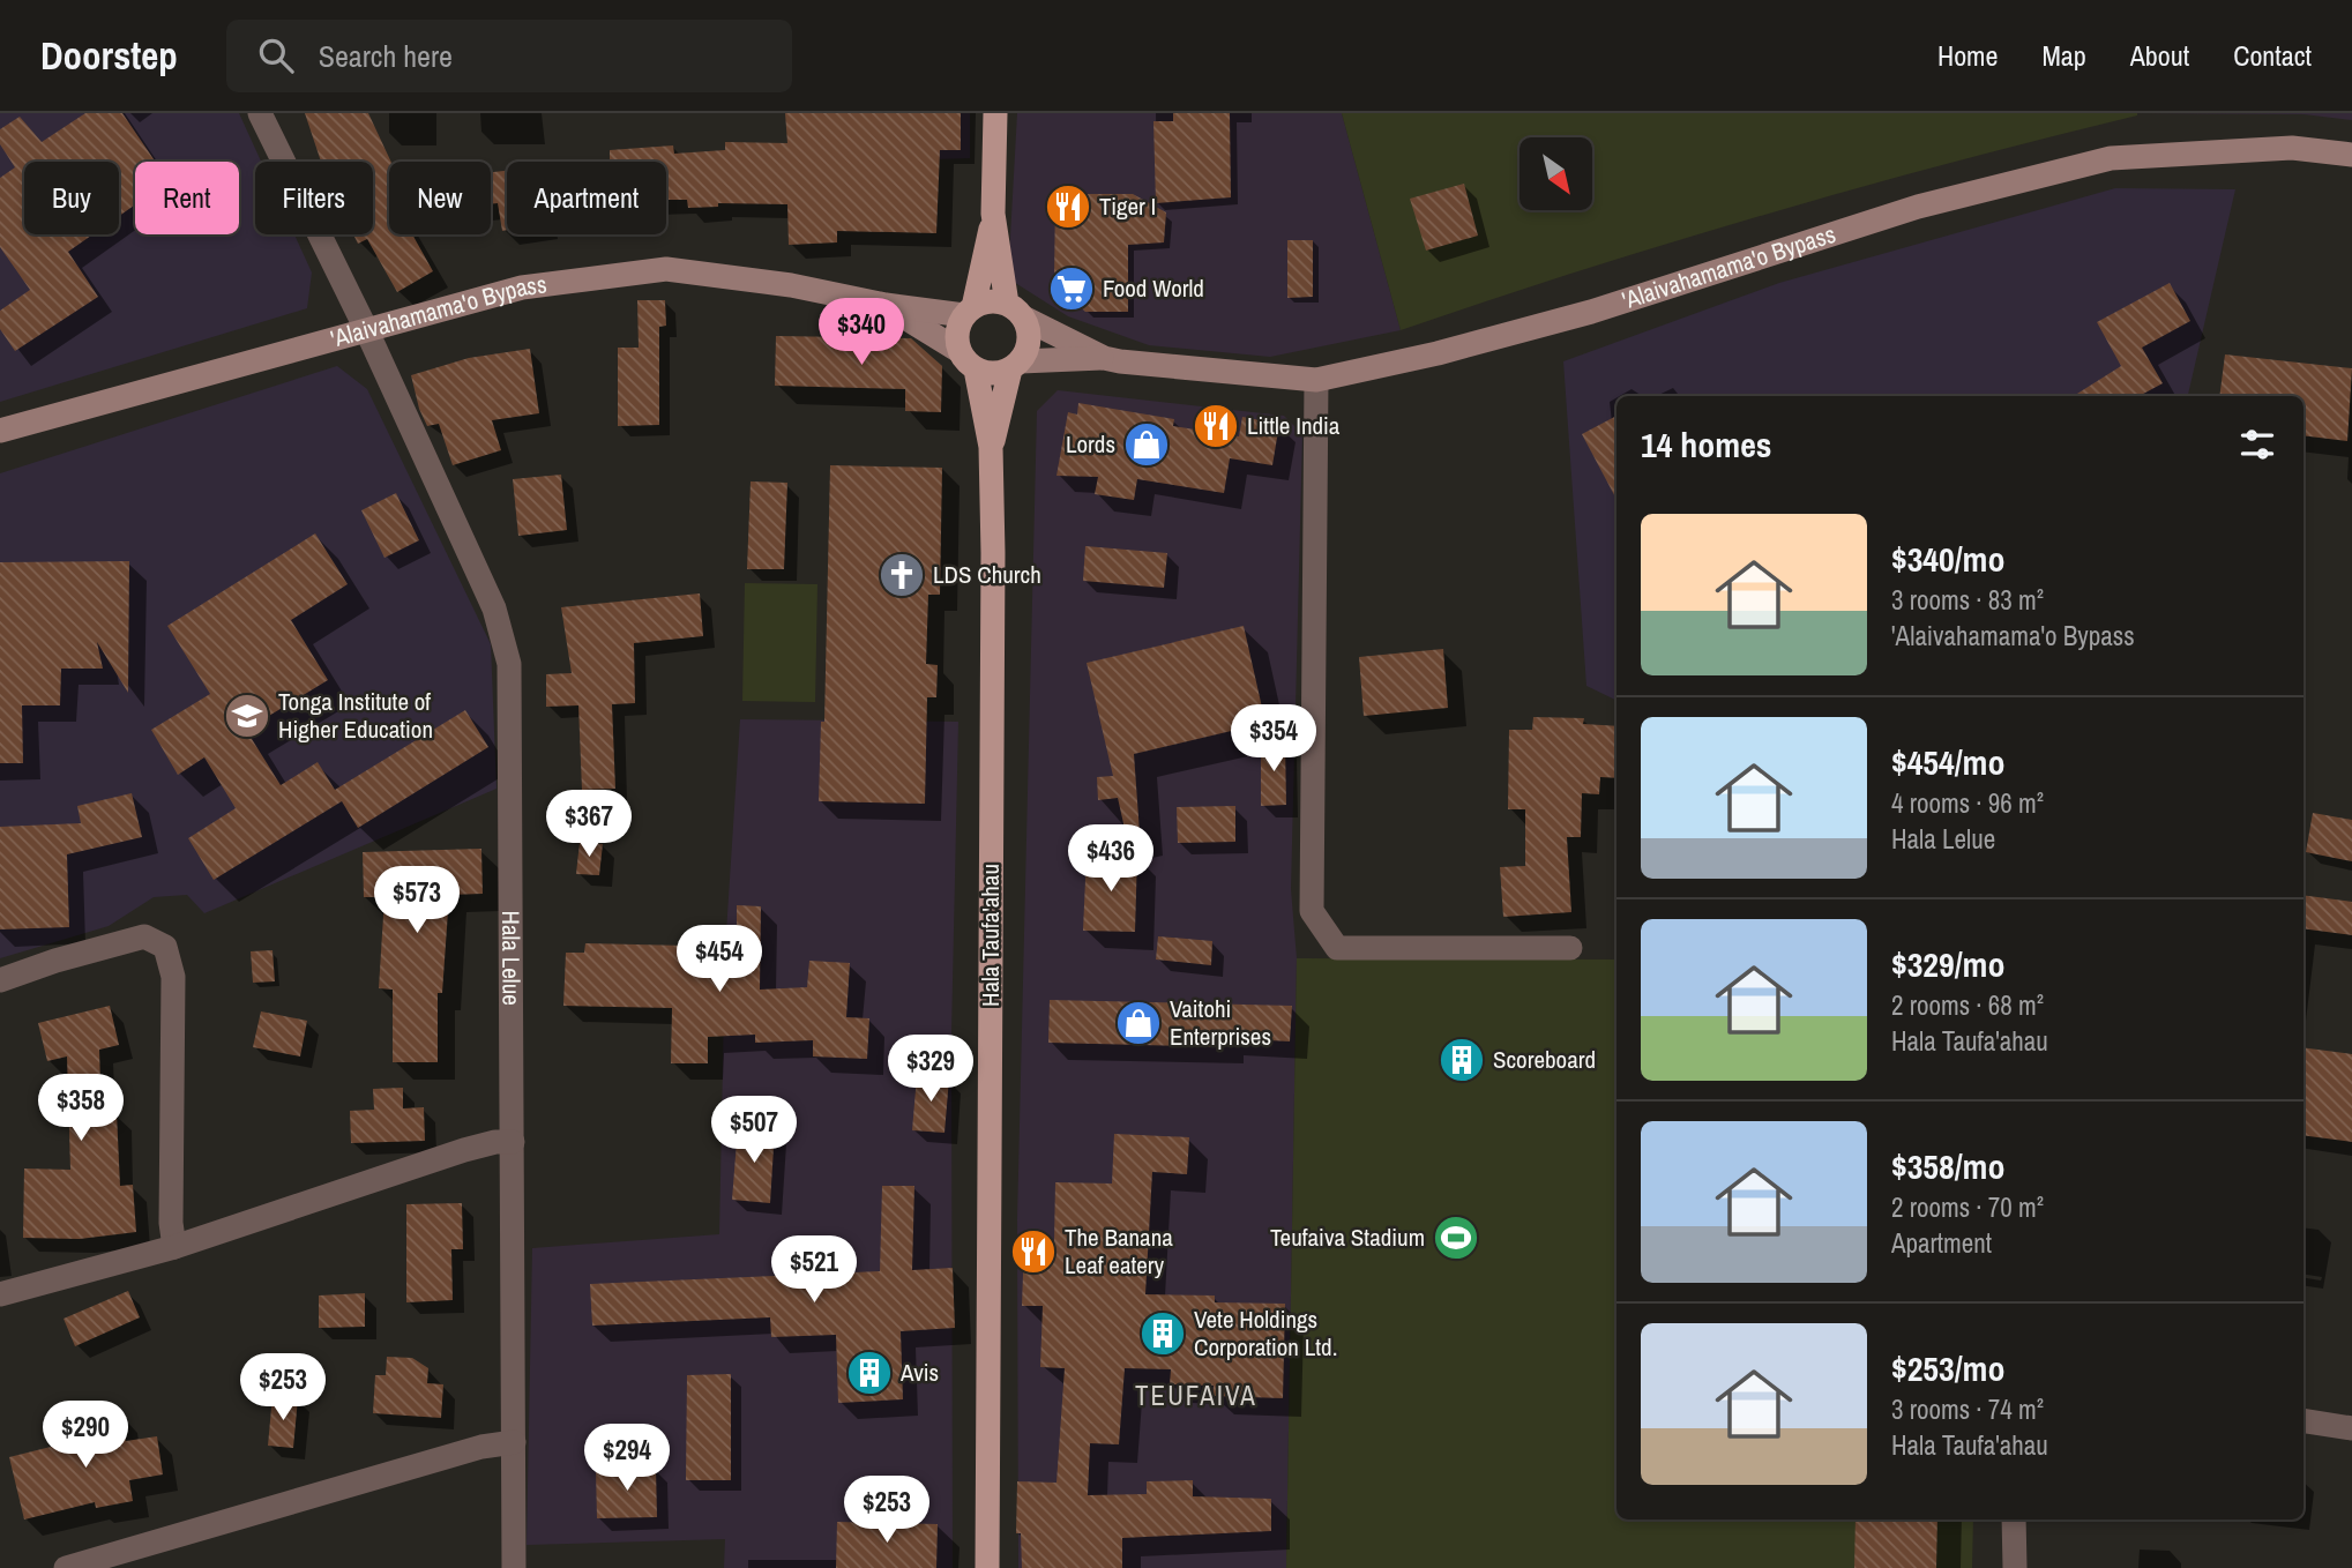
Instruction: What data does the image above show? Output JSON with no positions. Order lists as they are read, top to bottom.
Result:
{
  "streets": {
    "main road": ["'Alaivahamama'o Bypass", "Hala Taufa'ahau"],
    "street": ["Hala Lelue"]
  },
  "crossings": [
    ["'Alaivahamama'o Bypass", "Hala Taufa'ahau"],
    ["'Alaivahamama'o Bypass", "Hala Lelue"]
  ],
  "districts": ["TEUFAIVA"],
  "places": {
    "restaurant": ["Tiger I", "Little India", "The Banana Leaf eatery"],
    "supermarket": ["Food World"],
    "shop": ["Lords", "Vaitohi Enterprises"],
    "church": ["LDS Church"],
    "school or university": ["Tonga Institute of Higher Education"],
    "building": ["Scoreboard", "Vete Holdings Corporation Ltd.", "Avis"],
    "sports": ["Teufaiva Stadium"]
  },
  "north": "bottom right",
  "page": {
    "header": "Doorstep",
    "search": "Search here",
    "nav": [
      "Home",
      "Map",
      "About",
      "Contact"
    ],
    "chip": [
      "Buy",
      "Rent",
      "Filters",
      "New",
      "Apartment"
    ],
    "price": [
      "$340",
      "$354",
      "$367",
      "$436",
      "$573",
      "$454",
      "$329",
      "$358",
      "$507",
      "$521",
      "$253",
      "$290",
      "$294",
      "$253"
    ],
    "heading": "14 homes",
    "list": [
      {
        "name": "$340/mo",
        "note": "3 rooms · 83 m² · 'Alaivahamama'o Bypass"
      },
      {
        "name": "$454/mo",
        "note": "4 rooms · 96 m² · Hala Lelue"
      },
      {
        "name": "$329/mo",
        "note": "2 rooms · 68 m² · Hala Taufa'ahau"
      },
      {
        "name": "$358/mo",
        "note": "2 rooms · 70 m² · Apartment"
      },
      {
        "name": "$253/mo",
        "note": "3 rooms · 74 m² · Hala Taufa'ahau"
      }
    ]
  }
}
